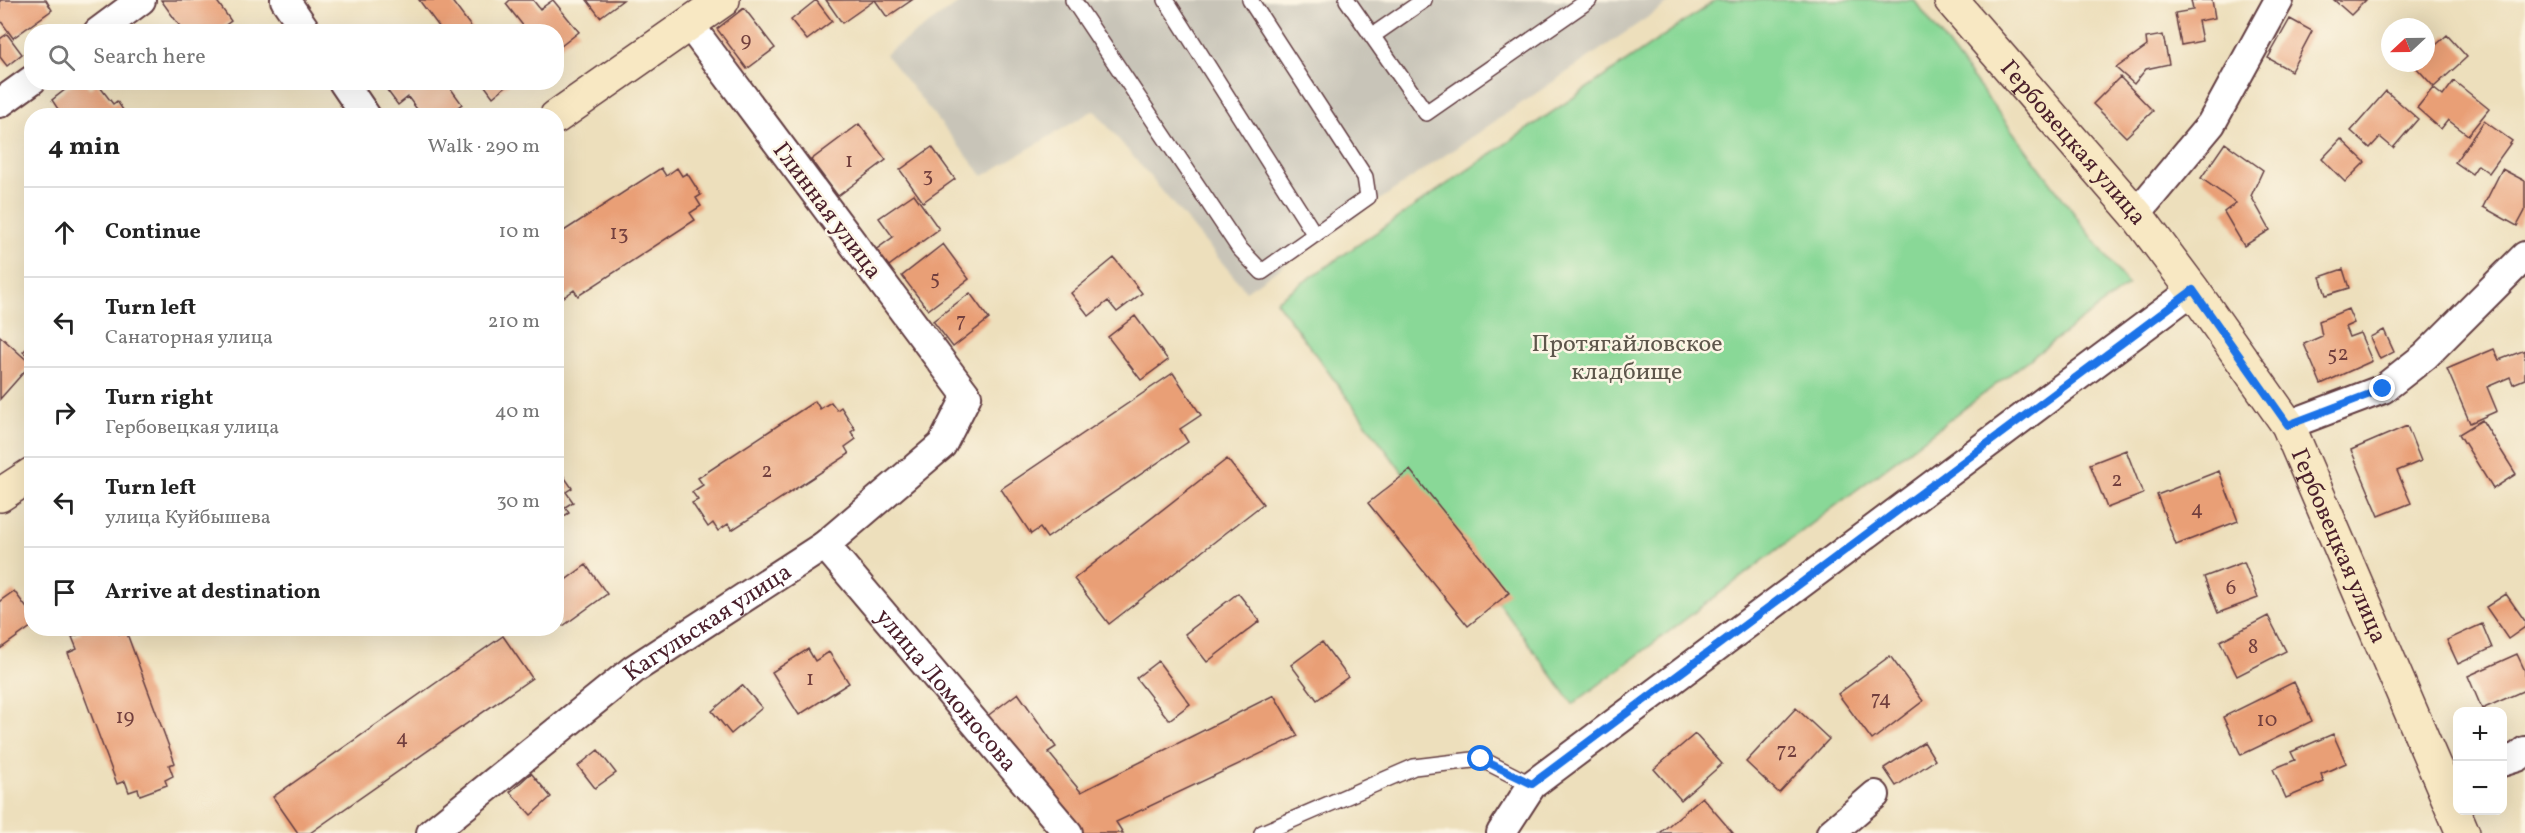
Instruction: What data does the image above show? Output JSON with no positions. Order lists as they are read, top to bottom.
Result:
{
  "streets": {
    "street": [
      "Гербовецкая улица",
      "Глинная улица",
      "Кагульская улица",
      "улица Ломоносова"
    ]
  },
  "crossings": [
    ["Глинная улица", "Кагульская улица"],
    ["Кагульская улица", "улица Ломоносова"]
  ],
  "parks": ["Протягайловское кладбище"],
  "house_numbers": [
    "9",
    "1",
    "3",
    "13",
    "5",
    "7",
    "52",
    "2",
    "2",
    "4",
    "6",
    "8",
    "1",
    "74",
    "19",
    "10",
    "4",
    "72"
  ],
  "north": "left",
  "page": {
    "search": "Search here",
    "heading": ["4 min", "Walk · 290 m"],
    "list": [
      ["Continue", "10 m"],
      ["Turn left", "Санаторная улица", "210 m"],
      ["Turn right", "Гербовецкая улица", "40 m"],
      ["Turn left", "улица Куйбышева", "30 m"],
      "Arrive at destination"
    ],
    "map_buttons": ["+", "−"]
  }
}
